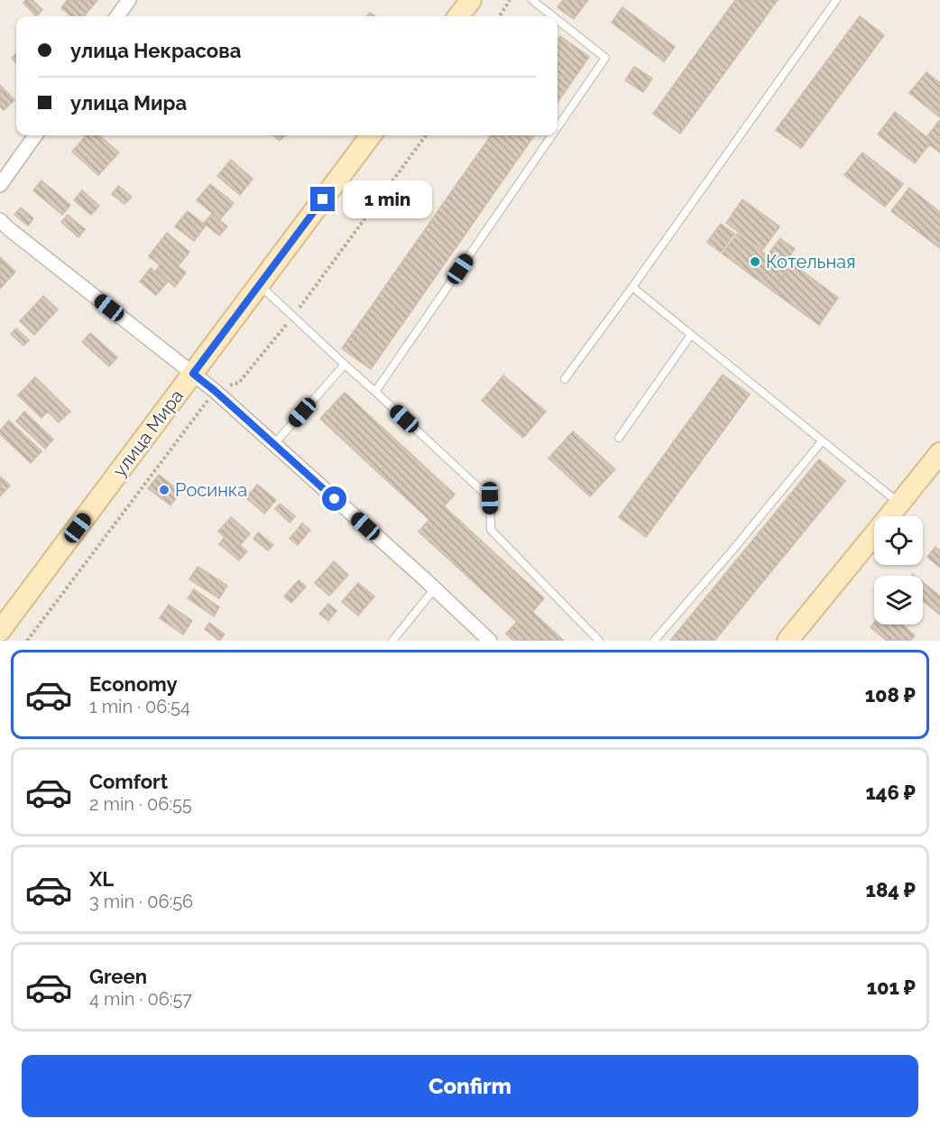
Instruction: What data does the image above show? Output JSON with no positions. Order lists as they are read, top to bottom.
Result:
{
  "streets": {
    "street": ["улица Мира"]
  },
  "places": ["Котельная", "Росинка"],
  "page": {
    "banner": ["улица Некрасова", "улица Мира"],
    "bubble": "1 min",
    "list": [
      {
        "name": "Economy",
        "note": "1 min · 06:54",
        "value": "108 ₽"
      },
      {
        "name": "Comfort",
        "note": "2 min · 06:55",
        "value": "146 ₽"
      },
      {
        "name": "XL",
        "note": "3 min · 06:56",
        "value": "184 ₽"
      },
      {
        "name": "Green",
        "note": "4 min · 06:57",
        "value": "101 ₽"
      }
    ],
    "buttons": "Confirm"
  }
}
